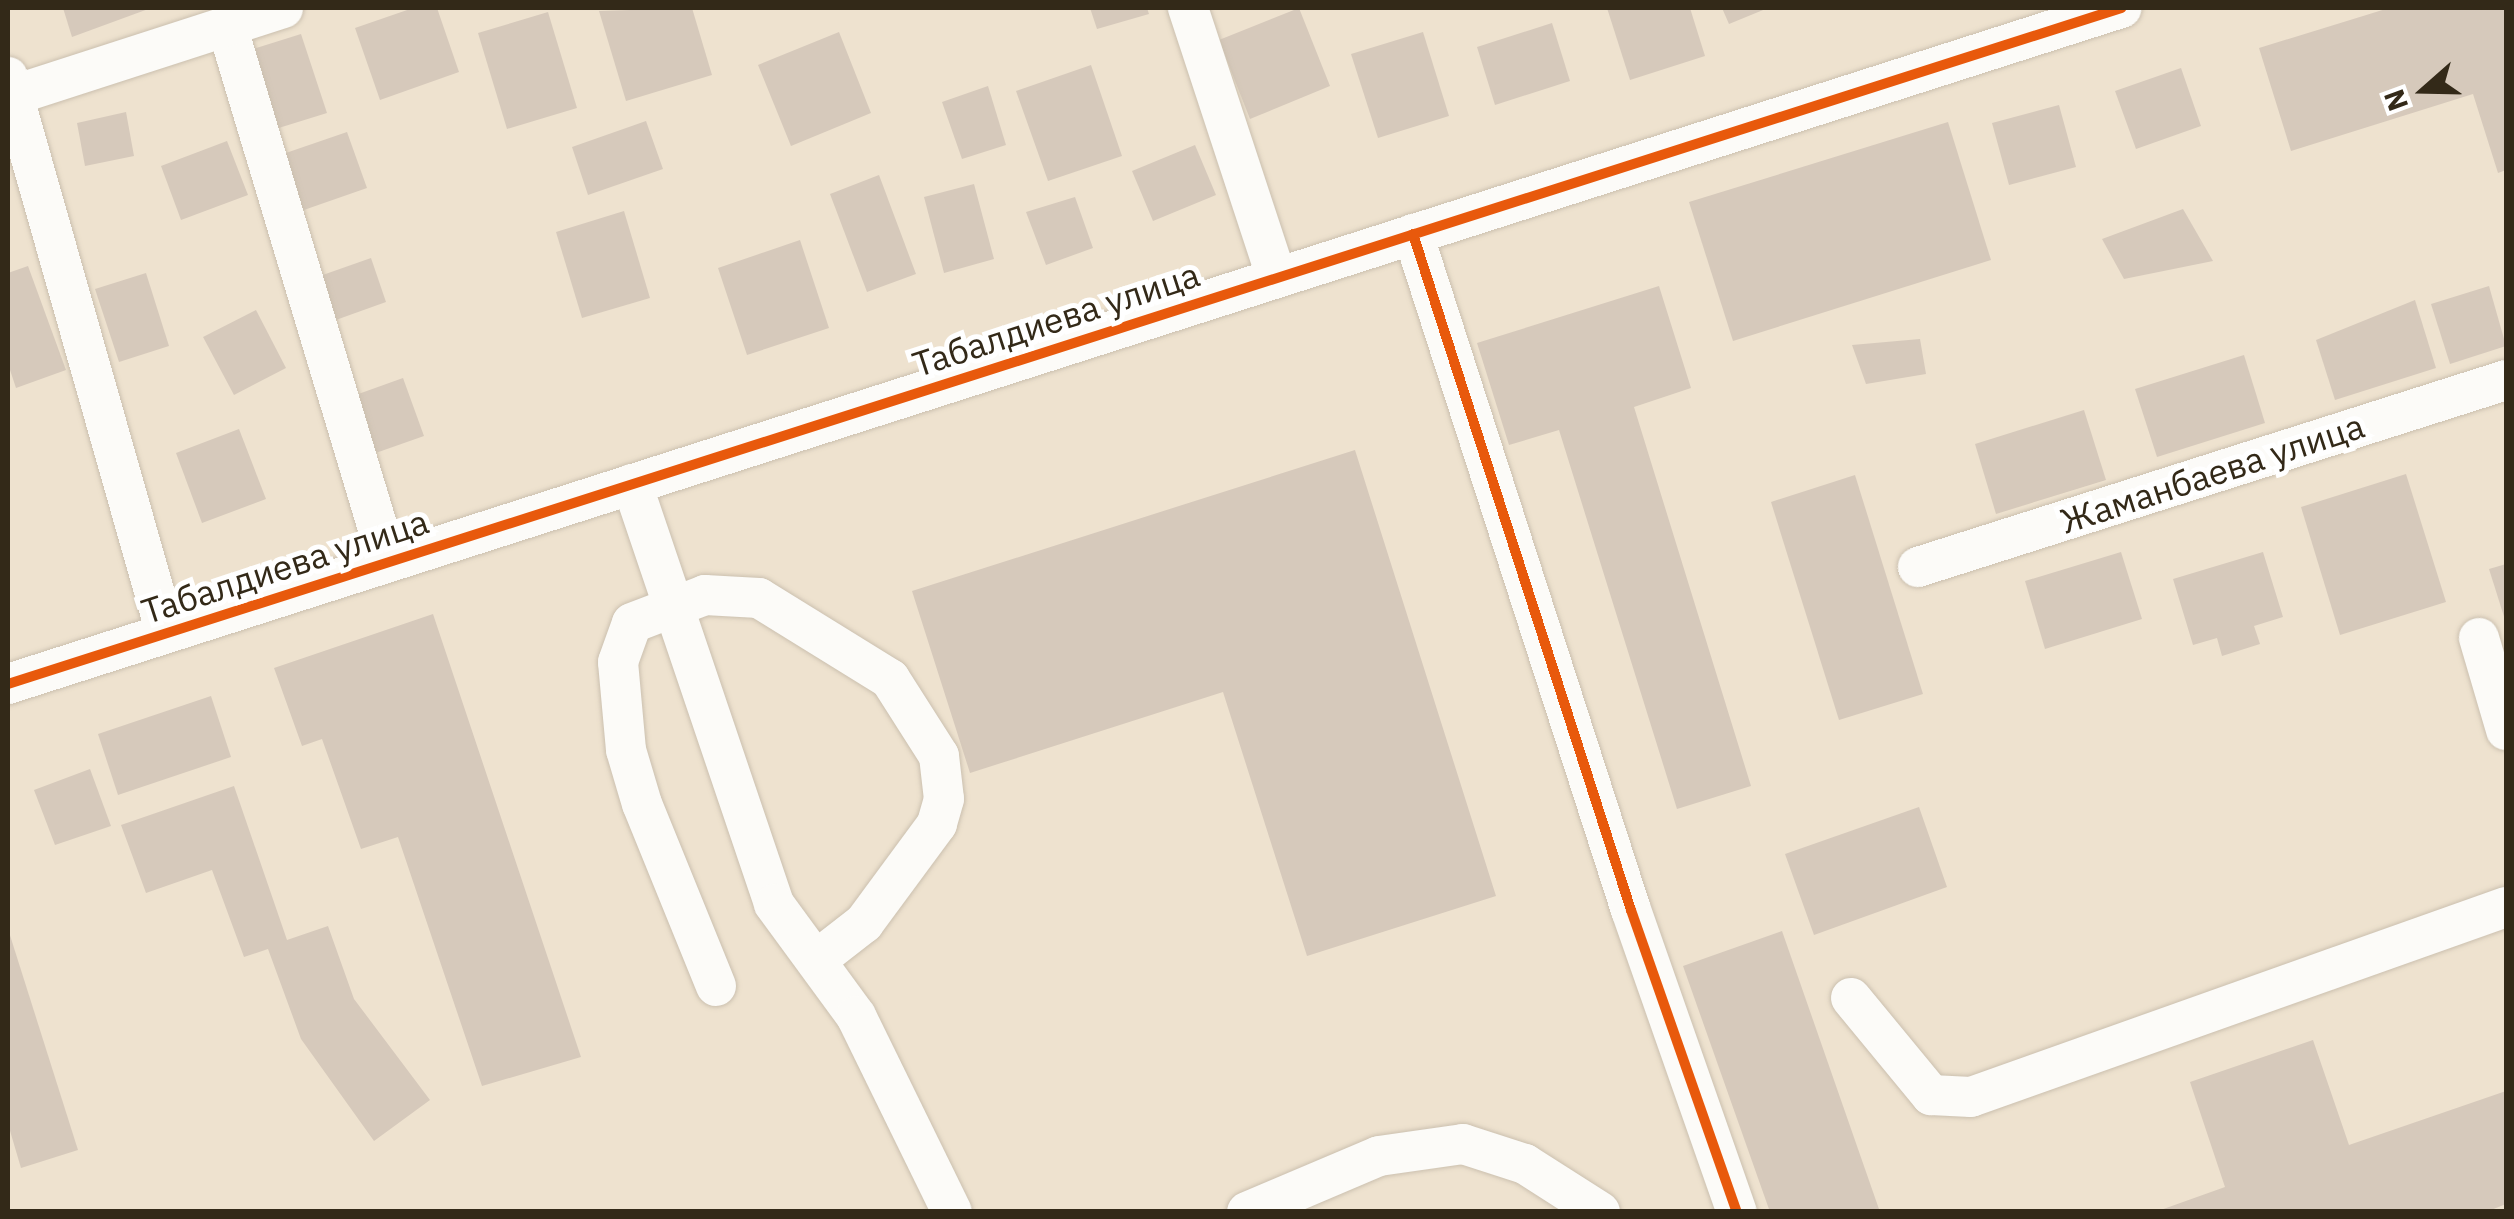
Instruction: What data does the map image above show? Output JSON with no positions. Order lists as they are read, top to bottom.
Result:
{
  "streets": {
    "street": ["Табалдиева улица", "Жаманбаева улица"]
  },
  "north": "left"
}
